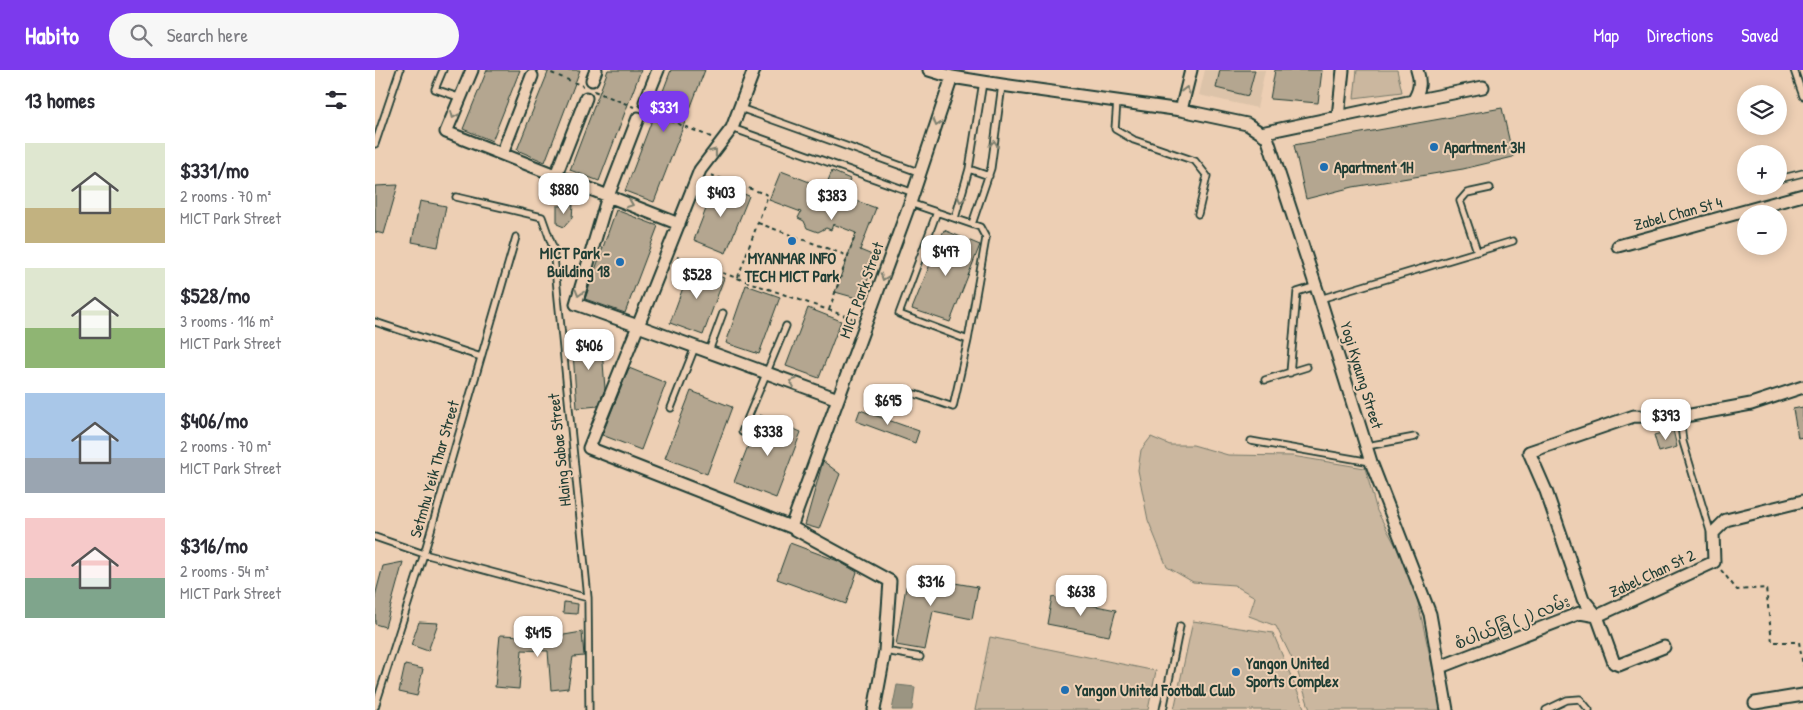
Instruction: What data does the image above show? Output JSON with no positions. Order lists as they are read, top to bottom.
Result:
{
  "streets": {
    "street": [
      "Zabel Chan St 4",
      "MICT Park Street",
      "Yogi Kyaung Street",
      "Zabel Chan St 2",
      "စံပါယ်ခြံ (၂) လမ်း"
    ],
    "lane": ["Hlaing Sabae Street", "Setmhu Yeik Thar Street"]
  },
  "crossings": [
    ["Yogi Kyaung Street", "စံပါယ်ခြံ (၂) လမ်း"],
    ["Zabel Chan St 2", "စံပါယ်ခြံ (၂) လမ်း"]
  ],
  "one_way": ["MICT Park Street"],
  "places": [
    "Apartment 3H",
    "Apartment 1H",
    "MYANMAR INFO TECH MICT Park",
    "MICT Park - Building 18",
    "Yangon United Sports Complex",
    "Yangon United Football Club"
  ],
  "page": {
    "header": "Habito",
    "search": "Search here",
    "nav": ["Map", "Directions", "Saved"],
    "heading": "13 homes",
    "map_buttons": ["+", "−"],
    "price": [
      "$331",
      "$880",
      "$403",
      "$383",
      "$497",
      "$528",
      "$406",
      "$695",
      "$393",
      "$338",
      "$316",
      "$638",
      "$415"
    ],
    "list": [
      {
        "name": "$331/mo",
        "note": "2 rooms · 70 m² · MICT Park Street"
      },
      {
        "name": "$528/mo",
        "note": "3 rooms · 116 m² · MICT Park Street"
      },
      {
        "name": "$406/mo",
        "note": "2 rooms · 70 m² · MICT Park Street"
      },
      {
        "name": "$316/mo",
        "note": "2 rooms · 54 m² · MICT Park Street"
      }
    ]
  }
}
